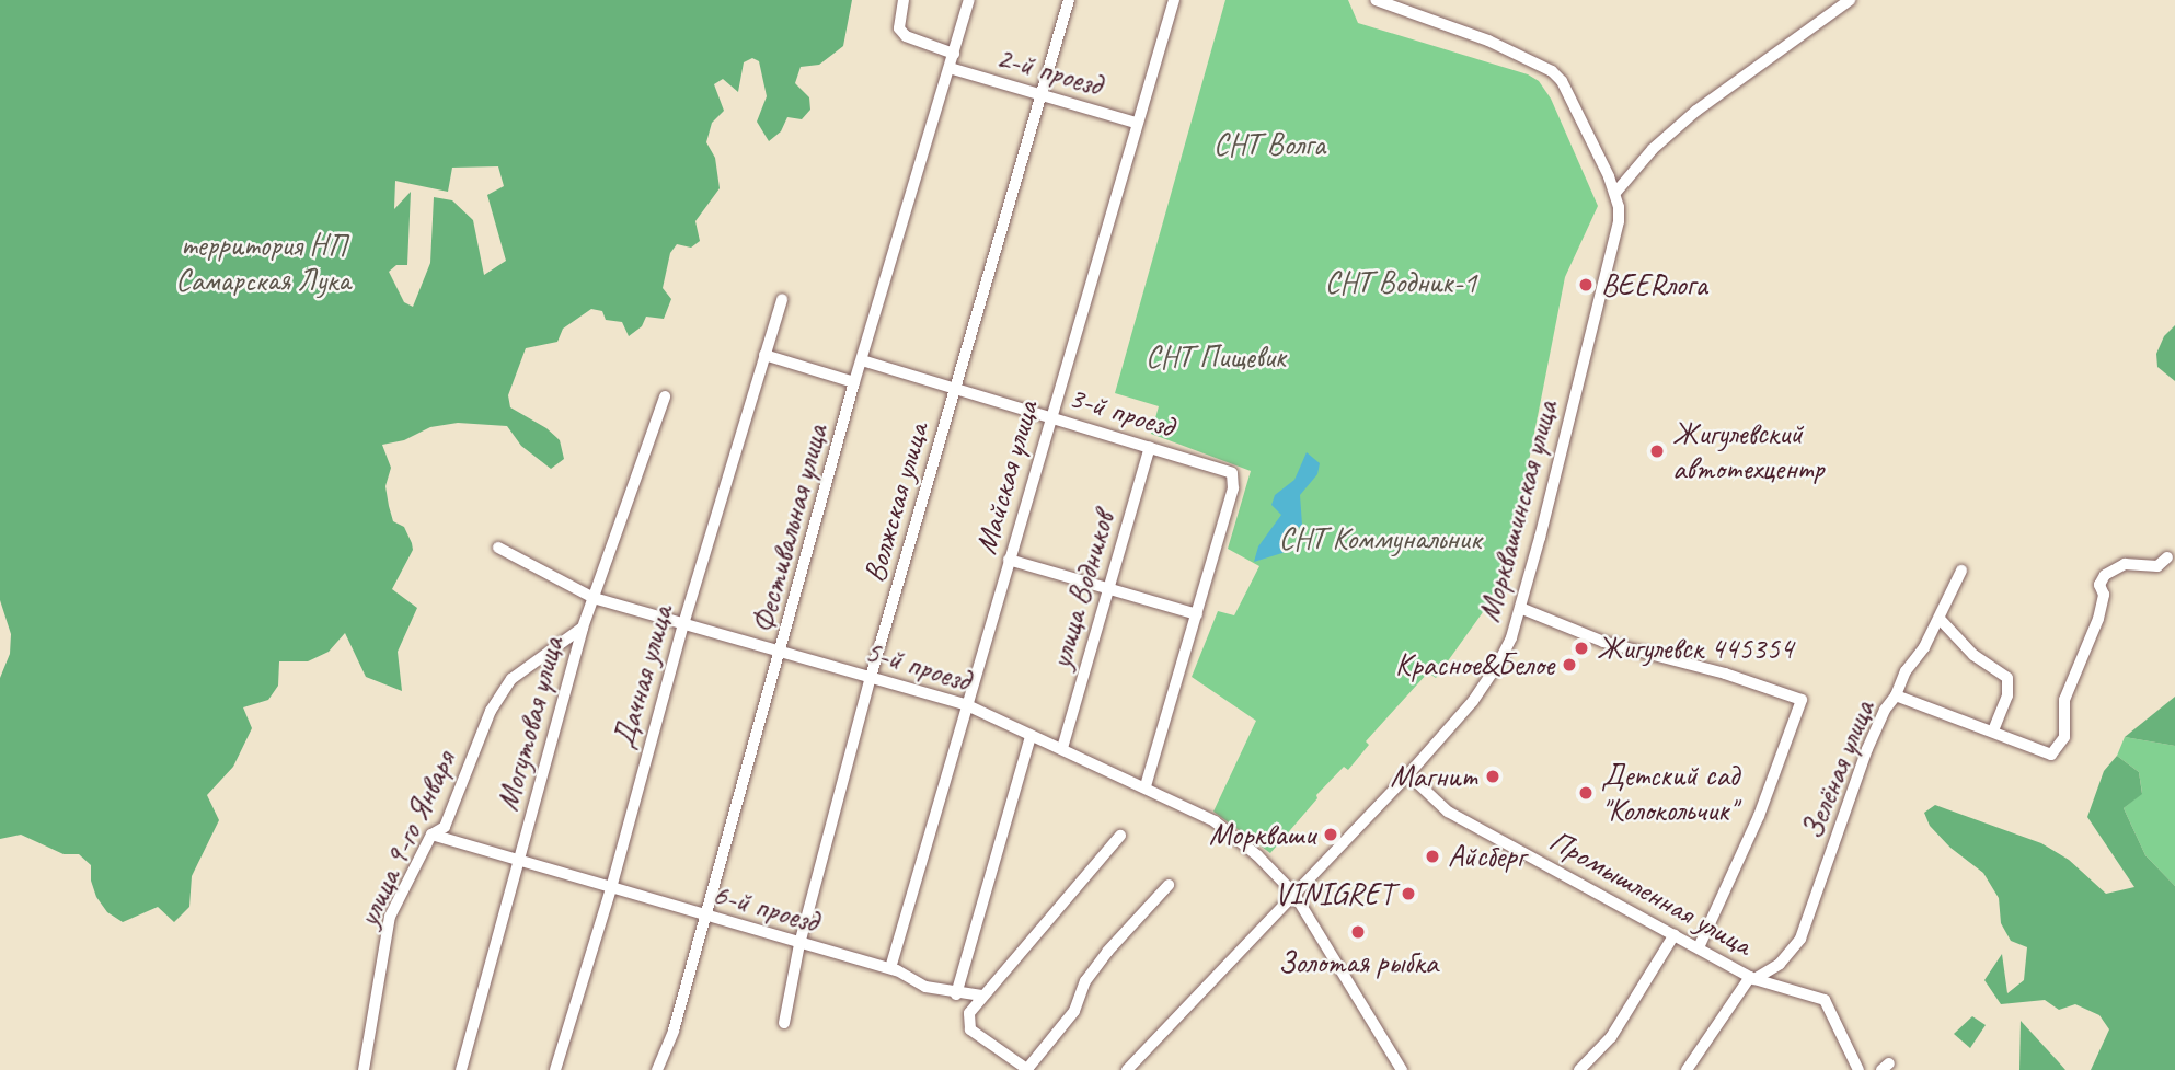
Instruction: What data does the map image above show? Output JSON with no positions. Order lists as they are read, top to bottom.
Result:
{
  "streets": {
    "street": [
      "2-й проезд",
      "3-й проезд",
      "Майская улица",
      "Волжская улица",
      "Морквашинская улица",
      "Фестивальная улица",
      "улица Водников",
      "5-й проезд",
      "Дачная улица",
      "Могутовая улица",
      "Зелёная улица",
      "улица 9-го Января",
      "Промышленная улица",
      "6-й проезд"
    ]
  },
  "crossings": [
    ["2-й проезд", "Майская улица"],
    ["2-й проезд", "Волжская улица"],
    ["2-й проезд", "Фестивальная улица"],
    ["3-й проезд", "Майская улица"],
    ["3-й проезд", "Волжская улица"],
    ["3-й проезд", "Фестивальная улица"],
    ["3-й проезд", "улица Водников"],
    ["Майская улица", "5-й проезд"],
    ["Майская улица", "6-й проезд"],
    ["Волжская улица", "5-й проезд"],
    ["Волжская улица", "6-й проезд"],
    ["Морквашинская улица", "5-й проезд"],
    ["Морквашинская улица", "Промышленная улица"],
    ["Фестивальная улица", "5-й проезд"],
    ["Фестивальная улица", "6-й проезд"],
    ["улица Водников", "5-й проезд"],
    ["5-й проезд", "Дачная улица"],
    ["5-й проезд", "Могутовая улица"],
    ["Дачная улица", "6-й проезд"],
    ["Могутовая улица", "улица 9-го Января"],
    ["Могутовая улица", "6-й проезд"],
    ["Зелёная улица", "Промышленная улица"],
    ["улица 9-го Января", "6-й проезд"]
  ],
  "parks": [
    "СНТ Волга",
    "территория НП Самарская Лука",
    "СНТ Водник-1",
    "СНТ Пищевик",
    "СНТ Коммунальник"
  ],
  "places": [
    "BEERлога",
    "Жигулевский автотехцентр",
    "Жигулевск 445354",
    "Красное&Белое",
    "Магнит",
    "Детский сад \"Колокольчик\"",
    "Моркваши",
    "Айсберг",
    "VINIGRET",
    "Золотая рыбка"
  ]
}
